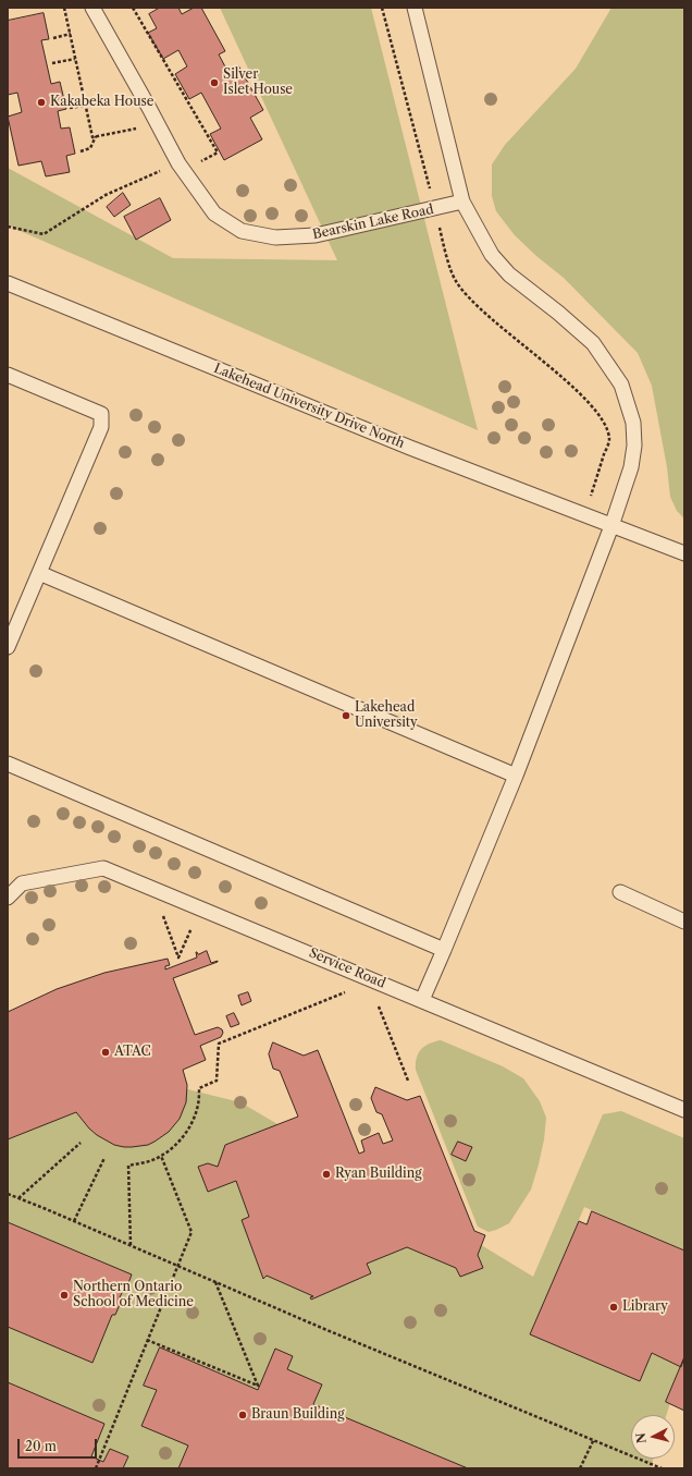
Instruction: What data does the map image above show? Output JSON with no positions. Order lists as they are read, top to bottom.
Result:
{
  "streets": {
    "lane": ["Bearskin Lake Road", "Lakehead University Drive North", "Service Road"]
  },
  "places": [
    "Silver Islet House",
    "Kakabeka House",
    "Lakehead University",
    "ATAC",
    "Ryan Building",
    "Northern Ontario School of Medicine",
    "Library",
    "Braun Building"
  ],
  "scale_bar": "20 m",
  "north": "left"
}
